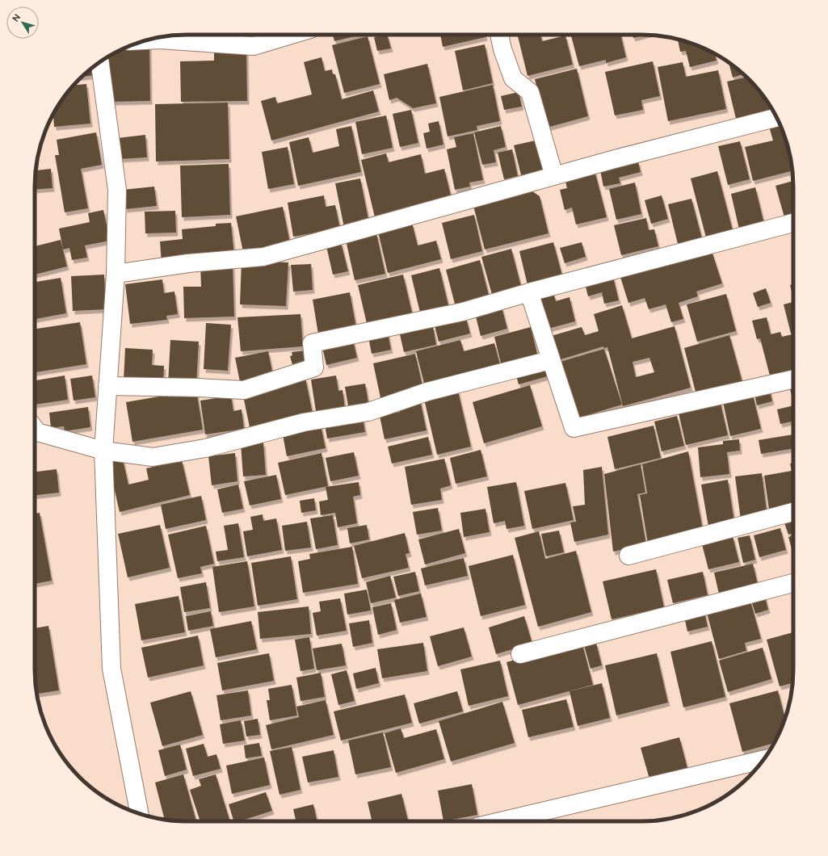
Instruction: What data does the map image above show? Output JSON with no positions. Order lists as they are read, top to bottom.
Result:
{
  "north": "top left"
}
